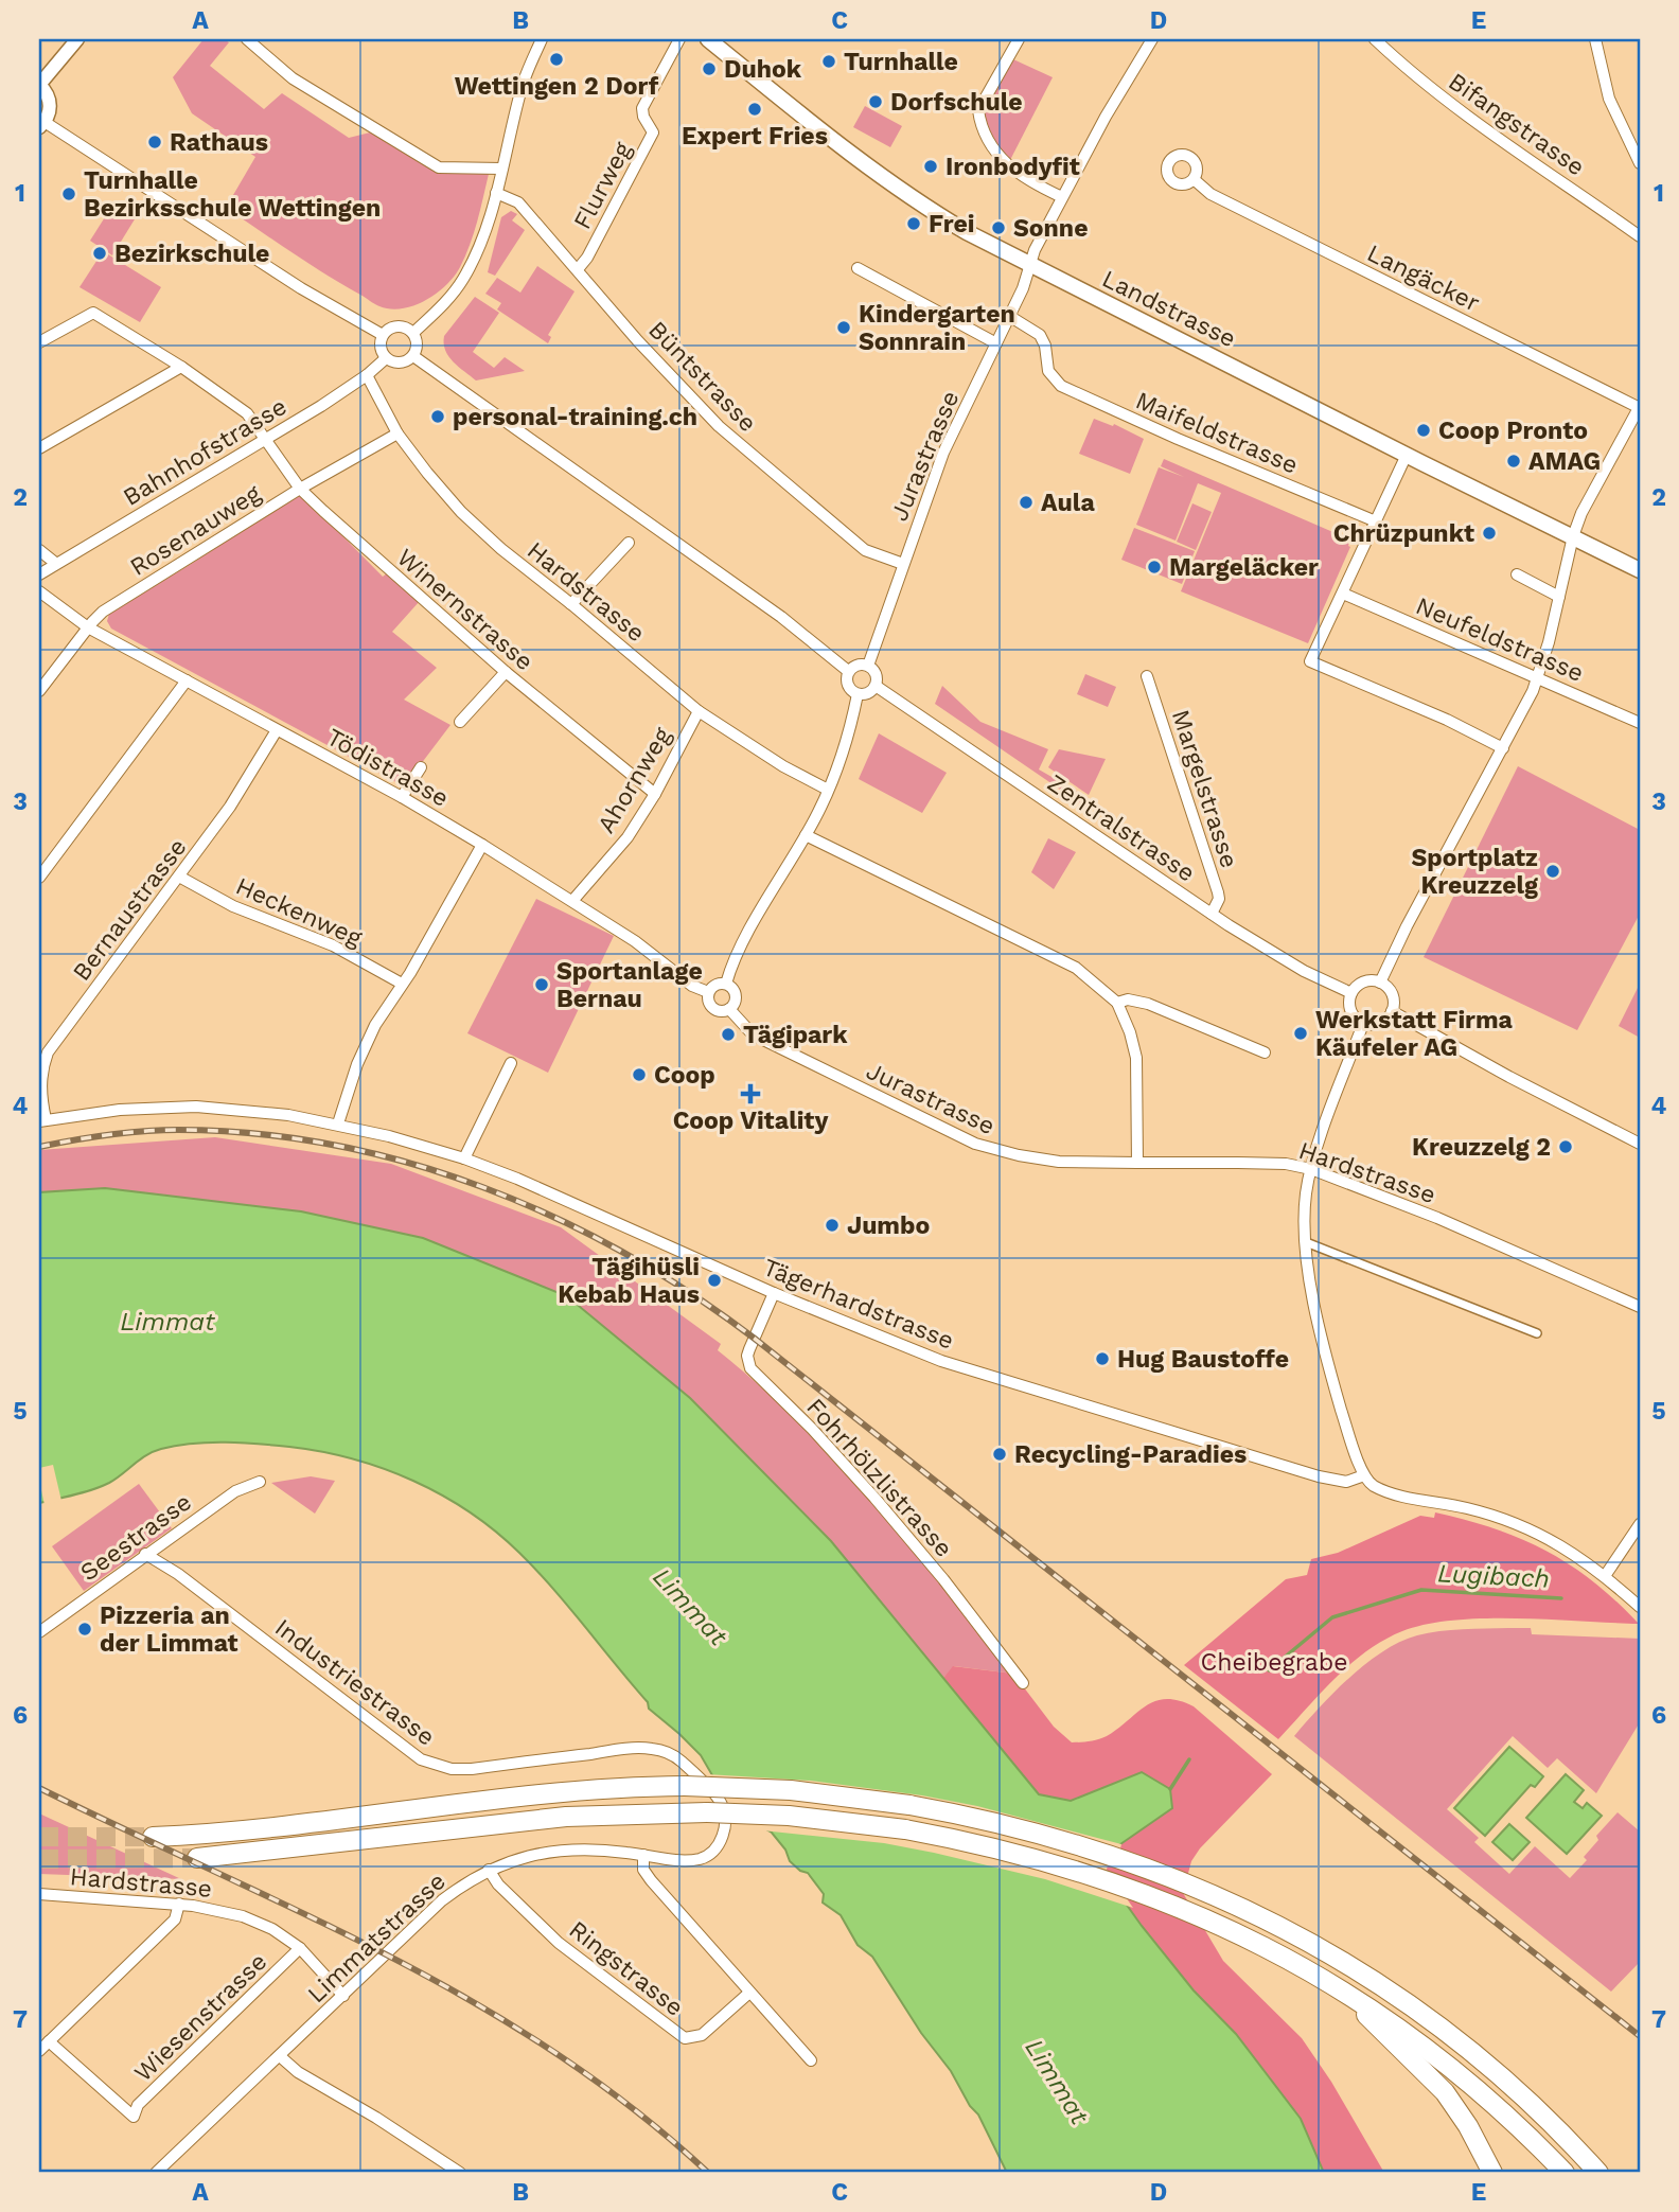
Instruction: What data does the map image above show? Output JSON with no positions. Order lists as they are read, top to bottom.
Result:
{
  "streets": {
    "main road": ["Landstrasse"],
    "street": [
      "Bifangstrasse",
      "Flurweg",
      "Langäcker",
      "Büntstrasse",
      "Maifeldstrasse",
      "Bahnhofstrasse",
      "Jurastrasse",
      "Rosenauweg",
      "Hardstrasse",
      "Winernstrasse",
      "Neufeldstrasse",
      "Tödistrasse",
      "Ahornweg",
      "Margelstrasse",
      "Zentralstrasse",
      "Bernaustrasse",
      "Heckenweg",
      "Tägerhardstrasse",
      "Fohrhölzlistrasse",
      "Seestrasse",
      "Industriestrasse",
      "Limmatstrasse",
      "Ringstrasse",
      "Wiesenstrasse"
    ]
  },
  "crossings": [
    ["Flurweg", "Büntstrasse"],
    ["Landstrasse", "Jurastrasse"],
    ["Büntstrasse", "Jurastrasse"],
    ["Maifeldstrasse", "Jurastrasse"],
    ["Bahnhofstrasse", "Hardstrasse"],
    ["Bahnhofstrasse", "Winernstrasse"],
    ["Jurastrasse", "Hardstrasse"],
    ["Jurastrasse", "Tödistrasse"],
    ["Jurastrasse", "Zentralstrasse"],
    ["Rosenauweg", "Hardstrasse"],
    ["Rosenauweg", "Winernstrasse"],
    ["Rosenauweg", "Tödistrasse"],
    ["Hardstrasse", "Ahornweg"],
    ["Hardstrasse", "Limmatstrasse"],
    ["Hardstrasse", "Wiesenstrasse"],
    ["Winernstrasse", "Ahornweg"],
    ["Tödistrasse", "Ahornweg"],
    ["Tödistrasse", "Bernaustrasse"],
    ["Margelstrasse", "Zentralstrasse"],
    ["Bernaustrasse", "Heckenweg"],
    ["Bernaustrasse", "Tägerhardstrasse"],
    ["Tägerhardstrasse", "Fohrhölzlistrasse"],
    ["Seestrasse", "Industriestrasse"],
    ["Industriestrasse", "Limmatstrasse"],
    ["Limmatstrasse", "Ringstrasse"]
  ],
  "water": ["Limmat", "Lugibach"],
  "parks": ["Cheibegrabe"],
  "places": {
    "other": [
      "Wettingen 2 Dorf",
      "Turnhalle",
      "Duhok",
      "Dorfschule",
      "Expert Fries",
      "Rathaus",
      "Ironbodyfit",
      "Turnhalle Bezirksschule Wettingen",
      "Frei",
      "Sonne",
      "Bezirkschule",
      "Kindergarten Sonnrain",
      "personal-training.ch",
      "Coop Pronto",
      "AMAG",
      "Aula",
      "Chrüzpunkt",
      "Margeläcker",
      "Sportplatz Kreuzzelg",
      "Sportanlage Bernau",
      "Werkstatt Firma Käufeler AG",
      "Tägipark",
      "Coop",
      "Kreuzzelg 2",
      "Jumbo",
      "Tägihüsli Kebab Haus",
      "Hug Baustoffe",
      "Recycling-Paradies",
      "Pizzeria an der Limmat"
    ],
    "health": ["Coop Vitality"]
  },
  "grid": {
    "columns": [
      "A",
      "B",
      "C",
      "D",
      "E"
    ],
    "rows": [
      "1",
      "2",
      "3",
      "4",
      "5",
      "6",
      "7"
    ]
  }
}
